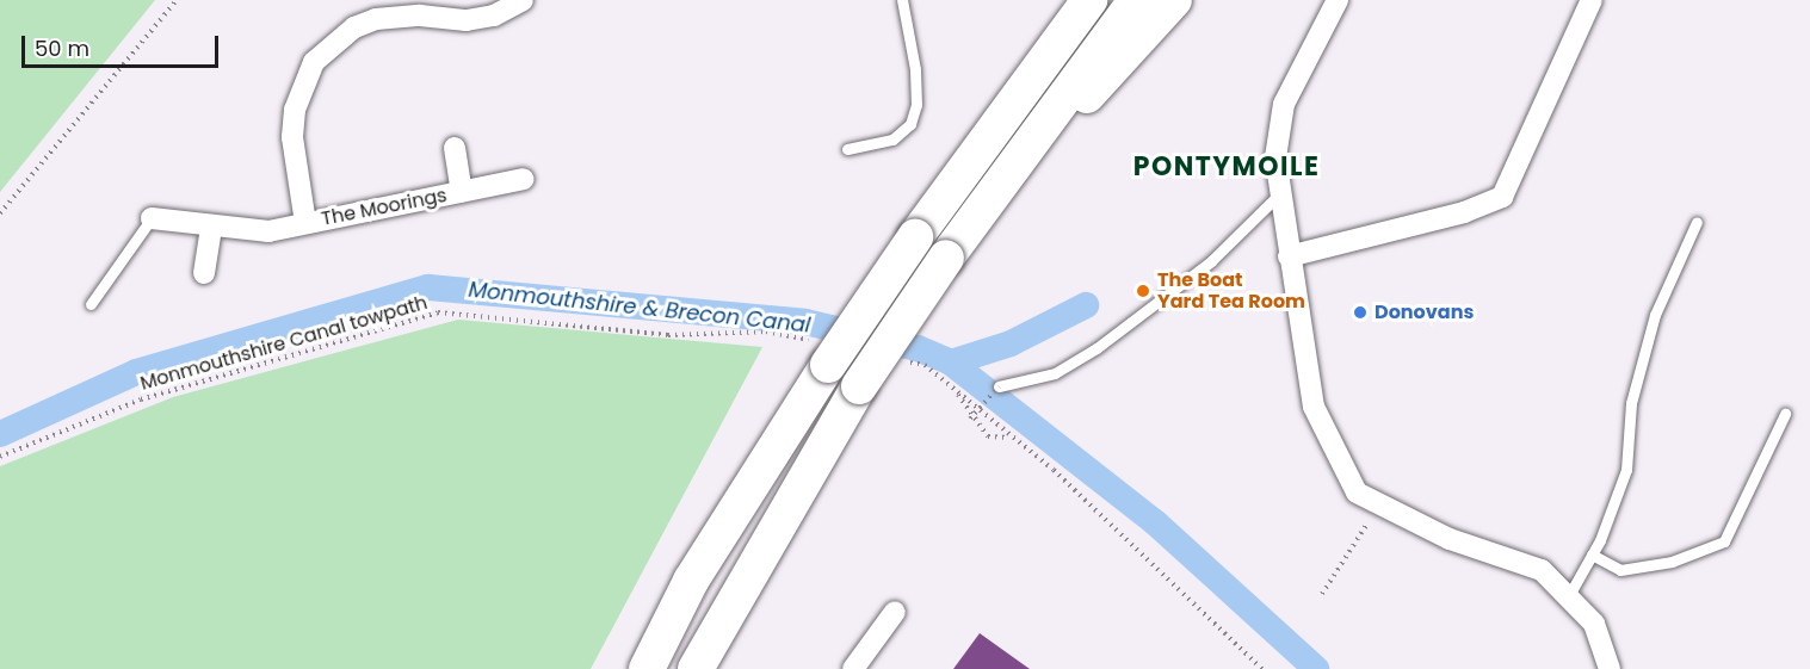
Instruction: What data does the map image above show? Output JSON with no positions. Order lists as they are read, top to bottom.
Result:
{
  "streets": {
    "street": ["The Moorings"],
    "path": ["Monmouthshire Canal towpath"]
  },
  "districts": ["PONTYMOILE"],
  "water": ["Monmouthshire & Brecon Canal"],
  "places": ["The Boat Yard Tea Room", "Donovans"],
  "scale_bar": "50 m"
}
